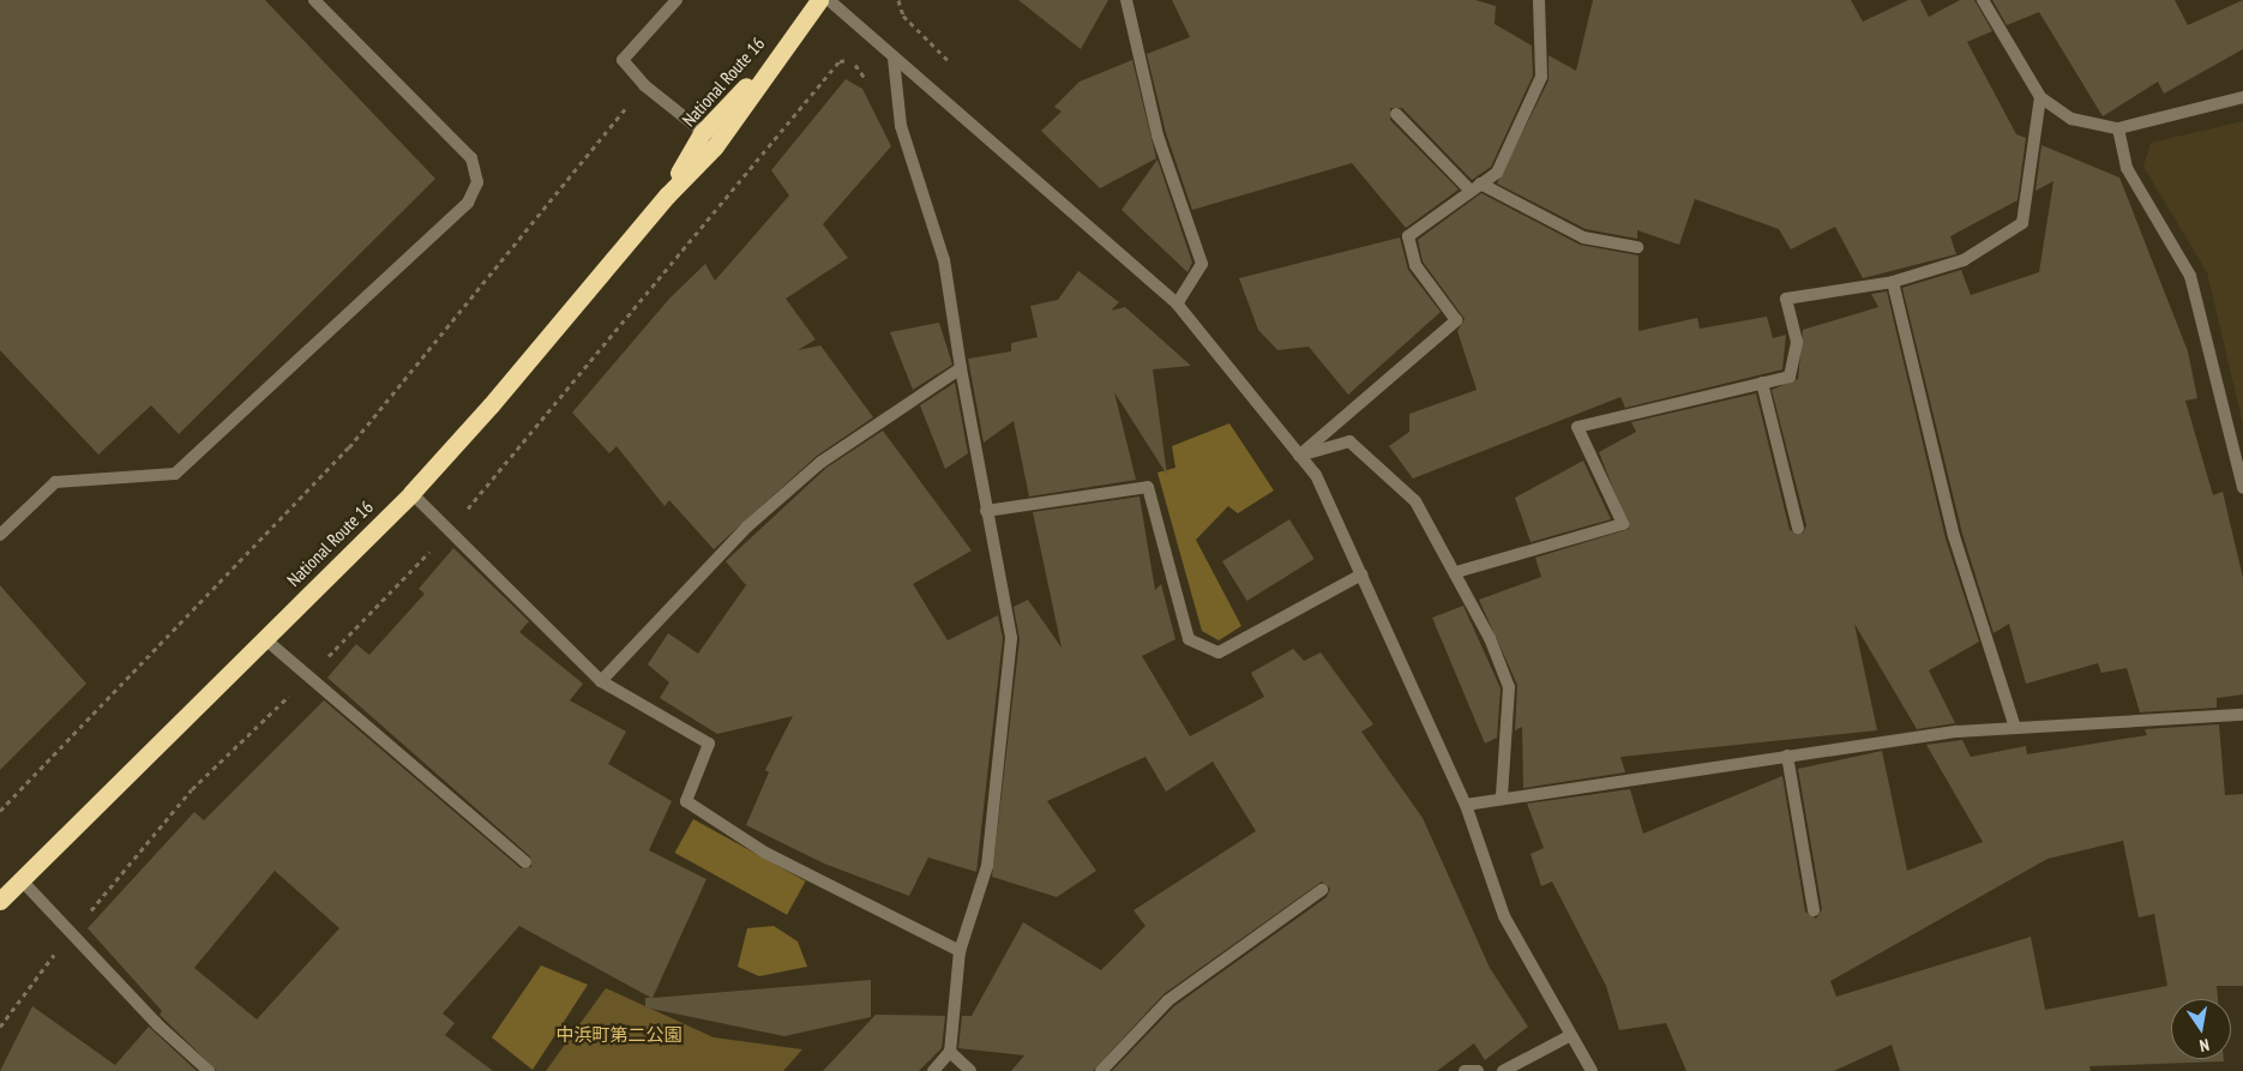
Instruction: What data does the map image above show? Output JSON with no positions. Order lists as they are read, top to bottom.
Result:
{
  "streets": {
    "highway": ["National Route 16"]
  },
  "parks": ["中浜町第二公園"],
  "north": "bottom"
}
